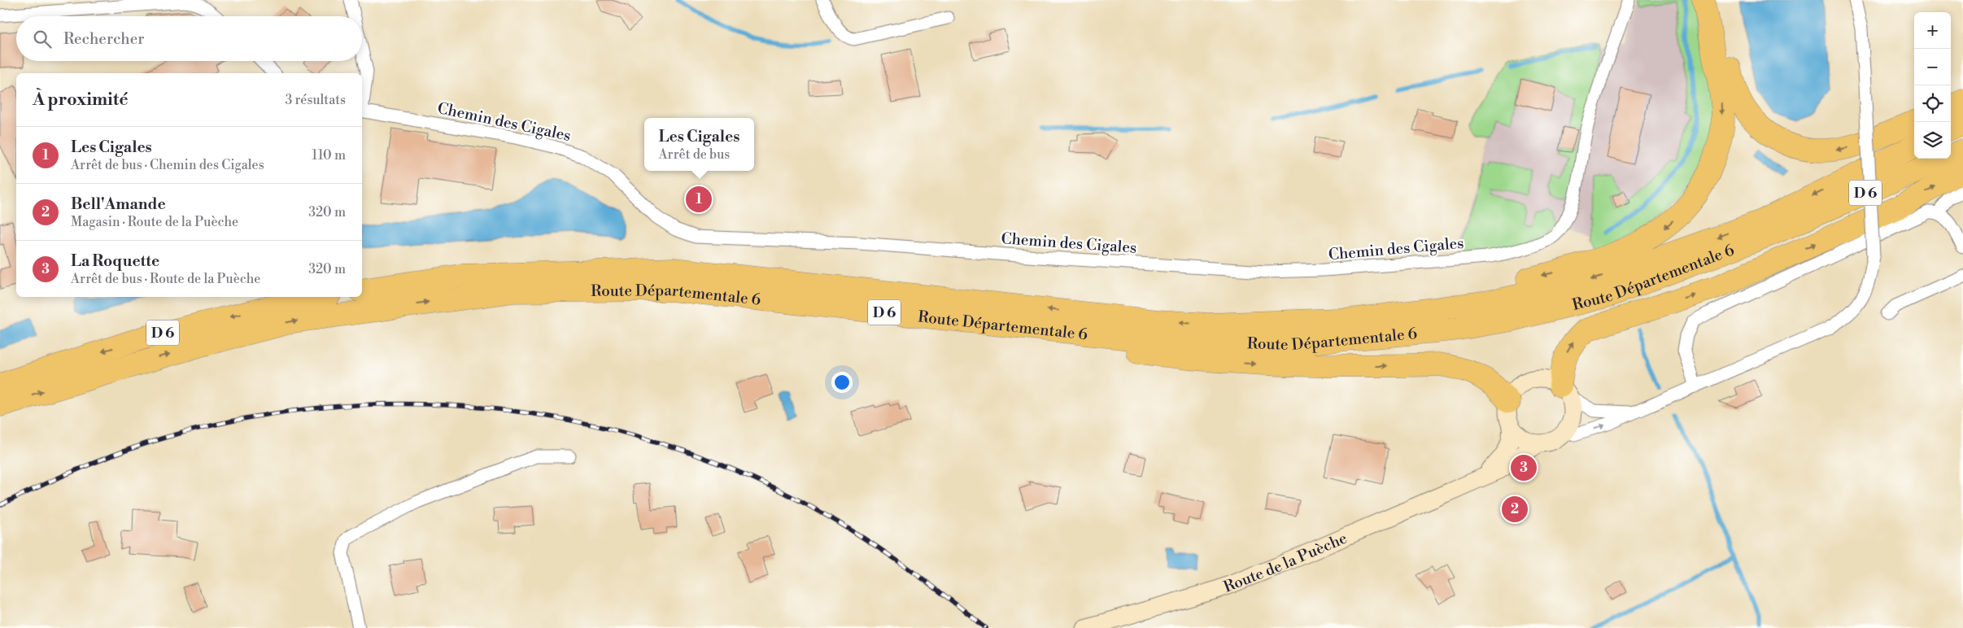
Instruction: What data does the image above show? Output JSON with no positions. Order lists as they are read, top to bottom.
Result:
{
  "streets": {
    "highway": ["D 6", "Route Départementale 6"],
    "main road": ["Route de la Puèche"],
    "street": ["Chemin des Cigales"]
  },
  "page": {
    "map_buttons": ["+", "−"],
    "search": "Rechercher",
    "heading": ["À proximité", "3 résultats"],
    "popup": ["Les Cigales", "Arrêt de bus"],
    "list": [
      {
        "mark": "1",
        "name": "Les Cigales",
        "note": "Arrêt de bus · Chemin des Cigales",
        "value": "110 m"
      },
      {
        "mark": "2",
        "name": "Bell'Amande",
        "note": "Magasin · Route de la Puèche",
        "value": "320 m"
      },
      {
        "mark": "3",
        "name": "La Roquette",
        "note": "Arrêt de bus · Route de la Puèche",
        "value": "320 m"
      }
    ],
    "pins": ["1", "3", "2"]
  }
}
